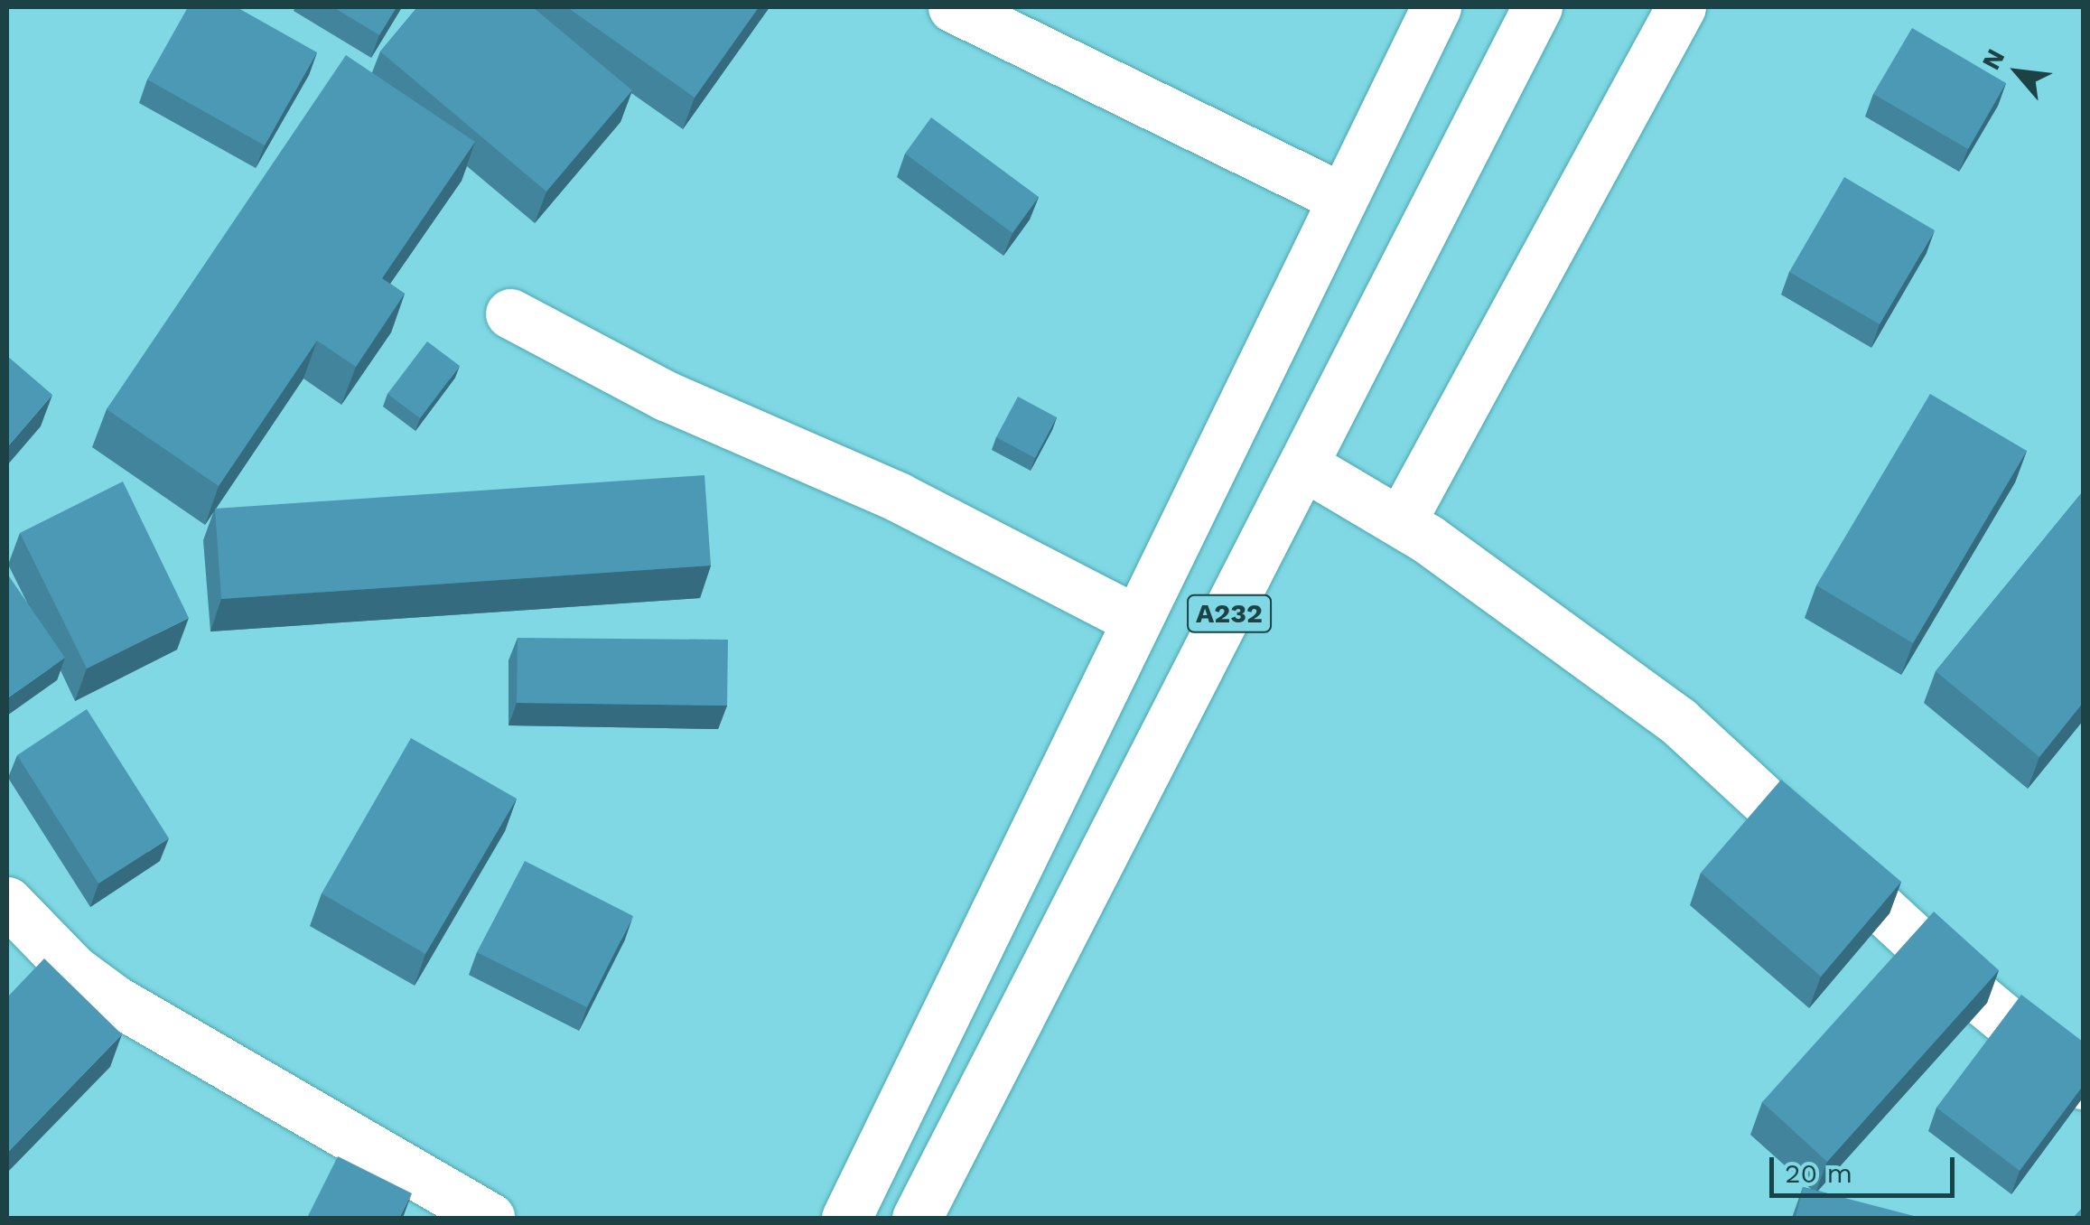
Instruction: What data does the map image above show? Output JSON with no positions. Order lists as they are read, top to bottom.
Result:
{
  "streets": {
    "main road": ["A232"]
  },
  "scale_bar": "20 m",
  "north": "top left"
}
